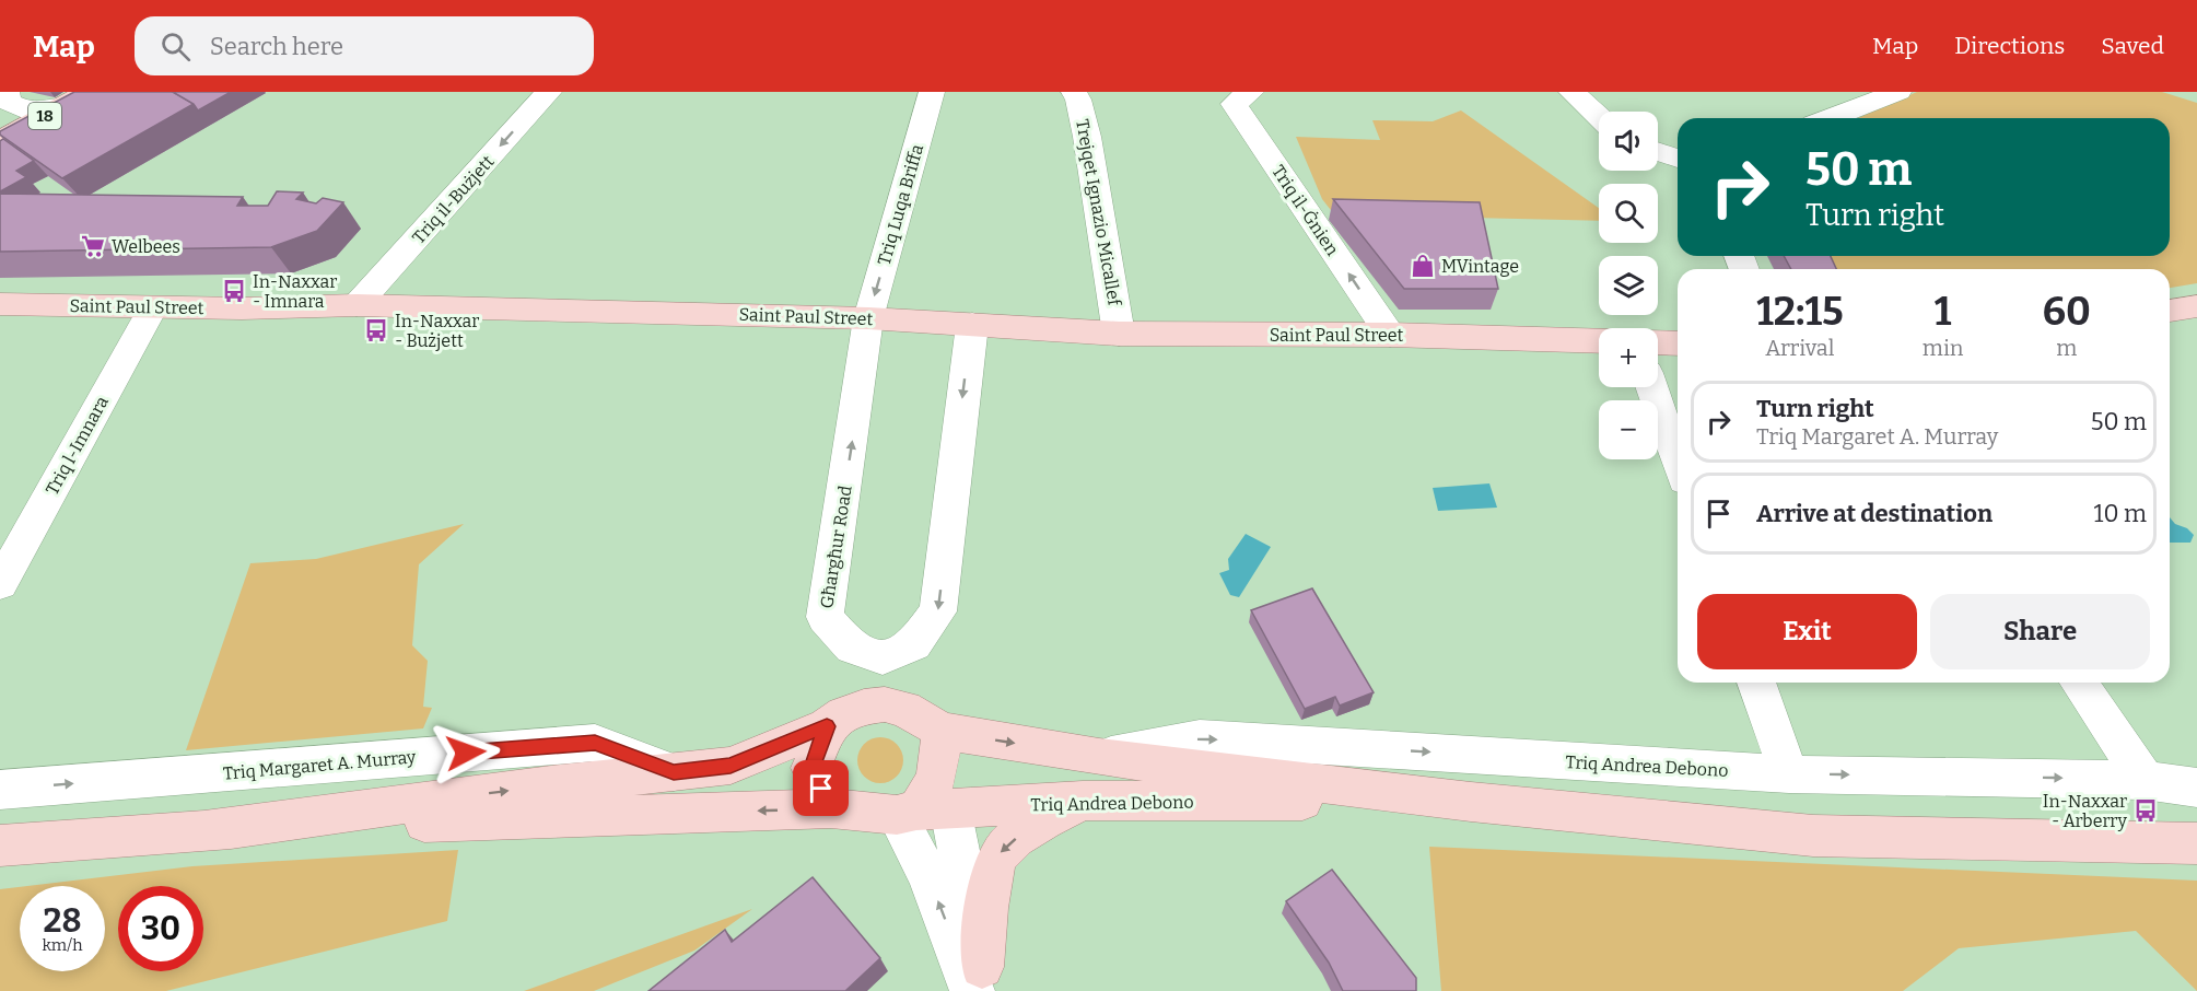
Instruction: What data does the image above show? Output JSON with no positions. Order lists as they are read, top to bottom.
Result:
{
  "streets": {
    "main road": [
      "18",
      "Saint Paul Street",
      "Triq Margaret A. Murray",
      "Triq Andrea Debono"
    ],
    "street": [
      "Triq il-Bużjett",
      "Triq Luqa Briffa",
      "Triq il-Ġnien",
      "Trejqet Ignazio Micallef",
      "Triq l-Imnara",
      "Għargħur Road"
    ]
  },
  "crossings": [
    ["Triq il-Bużjett", "Saint Paul Street"],
    ["Triq Luqa Briffa", "Saint Paul Street"],
    ["Triq Luqa Briffa", "Għargħur Road"],
    ["Triq il-Ġnien", "Saint Paul Street"],
    ["Trejqet Ignazio Micallef", "Saint Paul Street"],
    ["Saint Paul Street", "Triq l-Imnara"],
    ["Saint Paul Street", "Għargħur Road"],
    ["Triq Margaret A. Murray", "Triq Andrea Debono"]
  ],
  "one_way": [
    "Triq il-Bużjett",
    "Triq Luqa Briffa",
    "Triq il-Ġnien",
    "Triq Andrea Debono"
  ],
  "places": {
    "supermarket": ["Welbees"],
    "shop": ["MVintage"],
    "bus stop": ["In-Naxxar - Imnara", "In-Naxxar - Bużjett", "In-Naxxar - Arberry"]
  },
  "page": {
    "header": "Map",
    "search": "Search here",
    "nav": ["Map", "Directions", "Saved"],
    "map_buttons": ["+", "−"],
    "turn": ["50 m", "Turn right"],
    "eta": [
      "12:15",
      "Arrival",
      "1",
      "min",
      "60",
      "m"
    ],
    "list": [
      {
        "name": "Turn right",
        "note": "Triq Margaret A. Murray",
        "value": "50 m"
      },
      {
        "name": "Arrive at destination",
        "value": "10 m"
      }
    ],
    "buttons": ["Exit", "Share"],
    "speed": "28 km/h",
    "limit": "30"
  }
}
